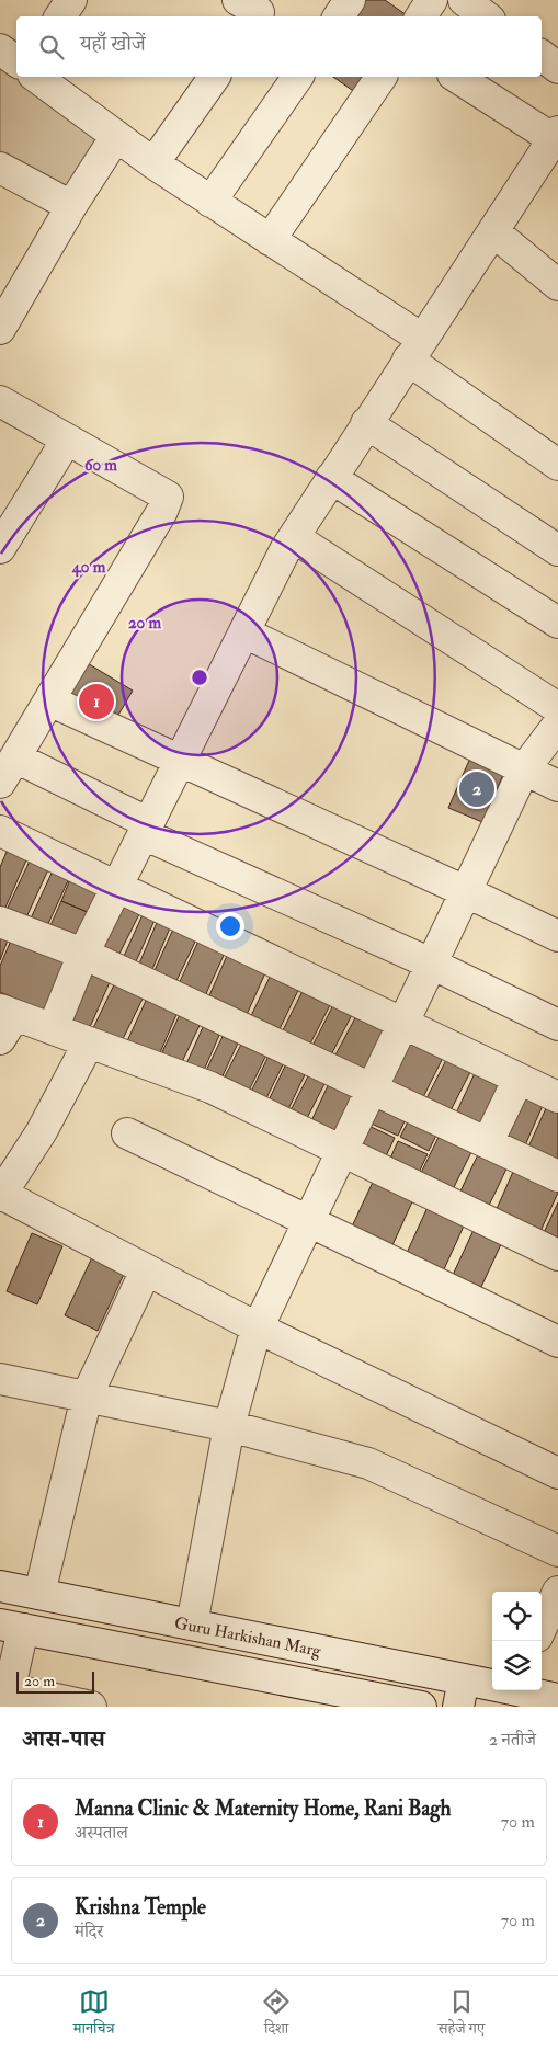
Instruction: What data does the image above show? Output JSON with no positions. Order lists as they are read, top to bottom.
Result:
{
  "streets": {
    "street": ["Guru Harkishan Marg"]
  },
  "scale_bar": "20 m",
  "page": {
    "search": "यहाँ खोजें",
    "pins": ["1", "2"],
    "scale": "20 m",
    "heading": ["आस-पास", "2 नतीजे"],
    "list": [
      {
        "mark": "1",
        "name": "Manna Clinic & Maternity Home, Rani Bagh",
        "note": "अस्पताल",
        "value": "70 m"
      },
      {
        "mark": "2",
        "name": "Krishna Temple",
        "note": "मंदिर",
        "value": "70 m"
      }
    ],
    "nav": ["मानचित्र", "दिशा", "सहेजे गए"]
  },
  "rings": ["60 m", "40 m", "20 m"]
}
